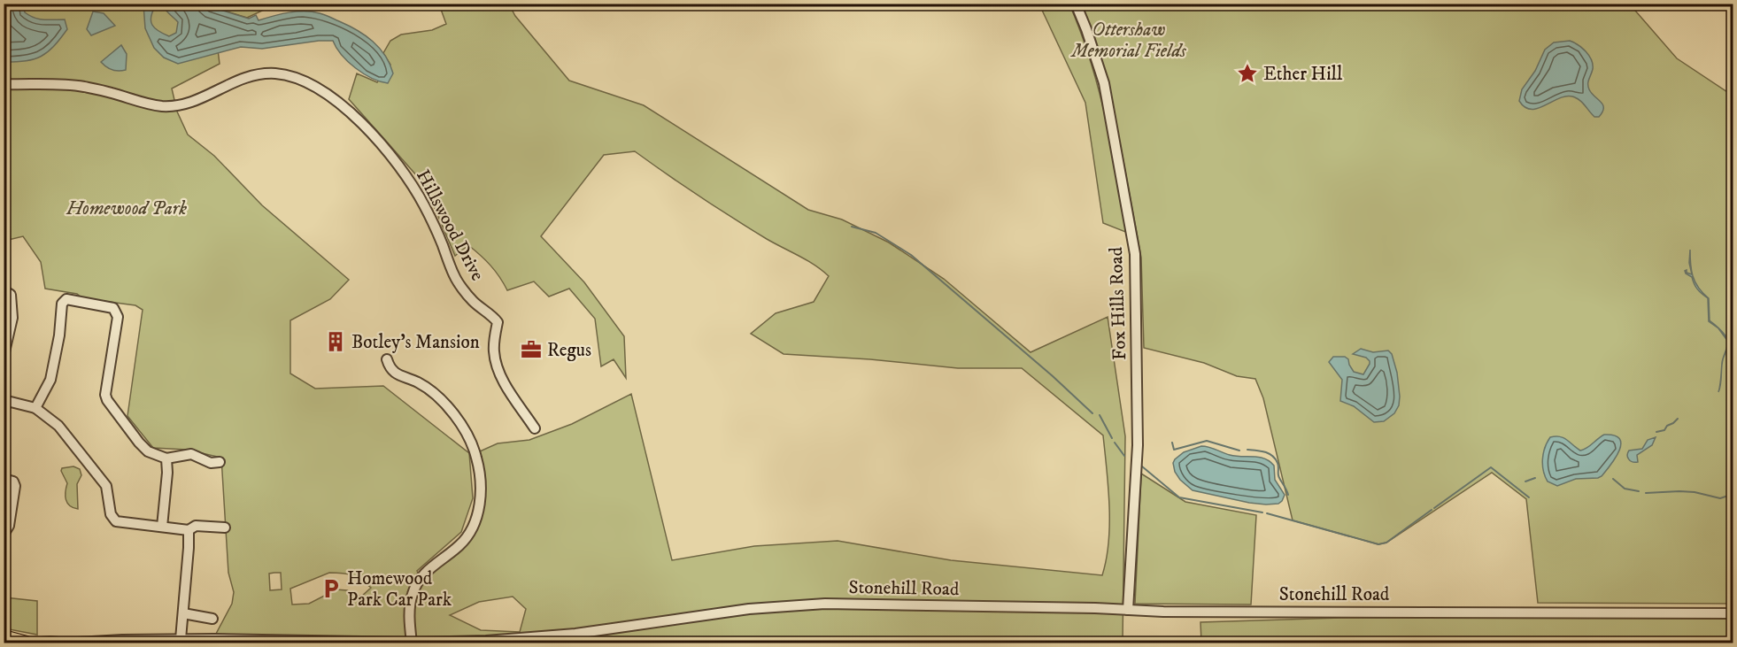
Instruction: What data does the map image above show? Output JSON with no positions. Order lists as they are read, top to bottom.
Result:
{
  "streets": {
    "street": ["Hillswood Drive", "Fox Hills Road", "Stonehill Road"]
  },
  "crossings": [
    ["Fox Hills Road", "Stonehill Road"]
  ],
  "parks": ["Ottershaw Memorial Fields", "Homewood Park"],
  "places": {
    "place": ["Ether Hill"],
    "building": ["Botley's Mansion"],
    "office": ["Regus"],
    "parking": ["Homewood Park Car Park"]
  }
}
